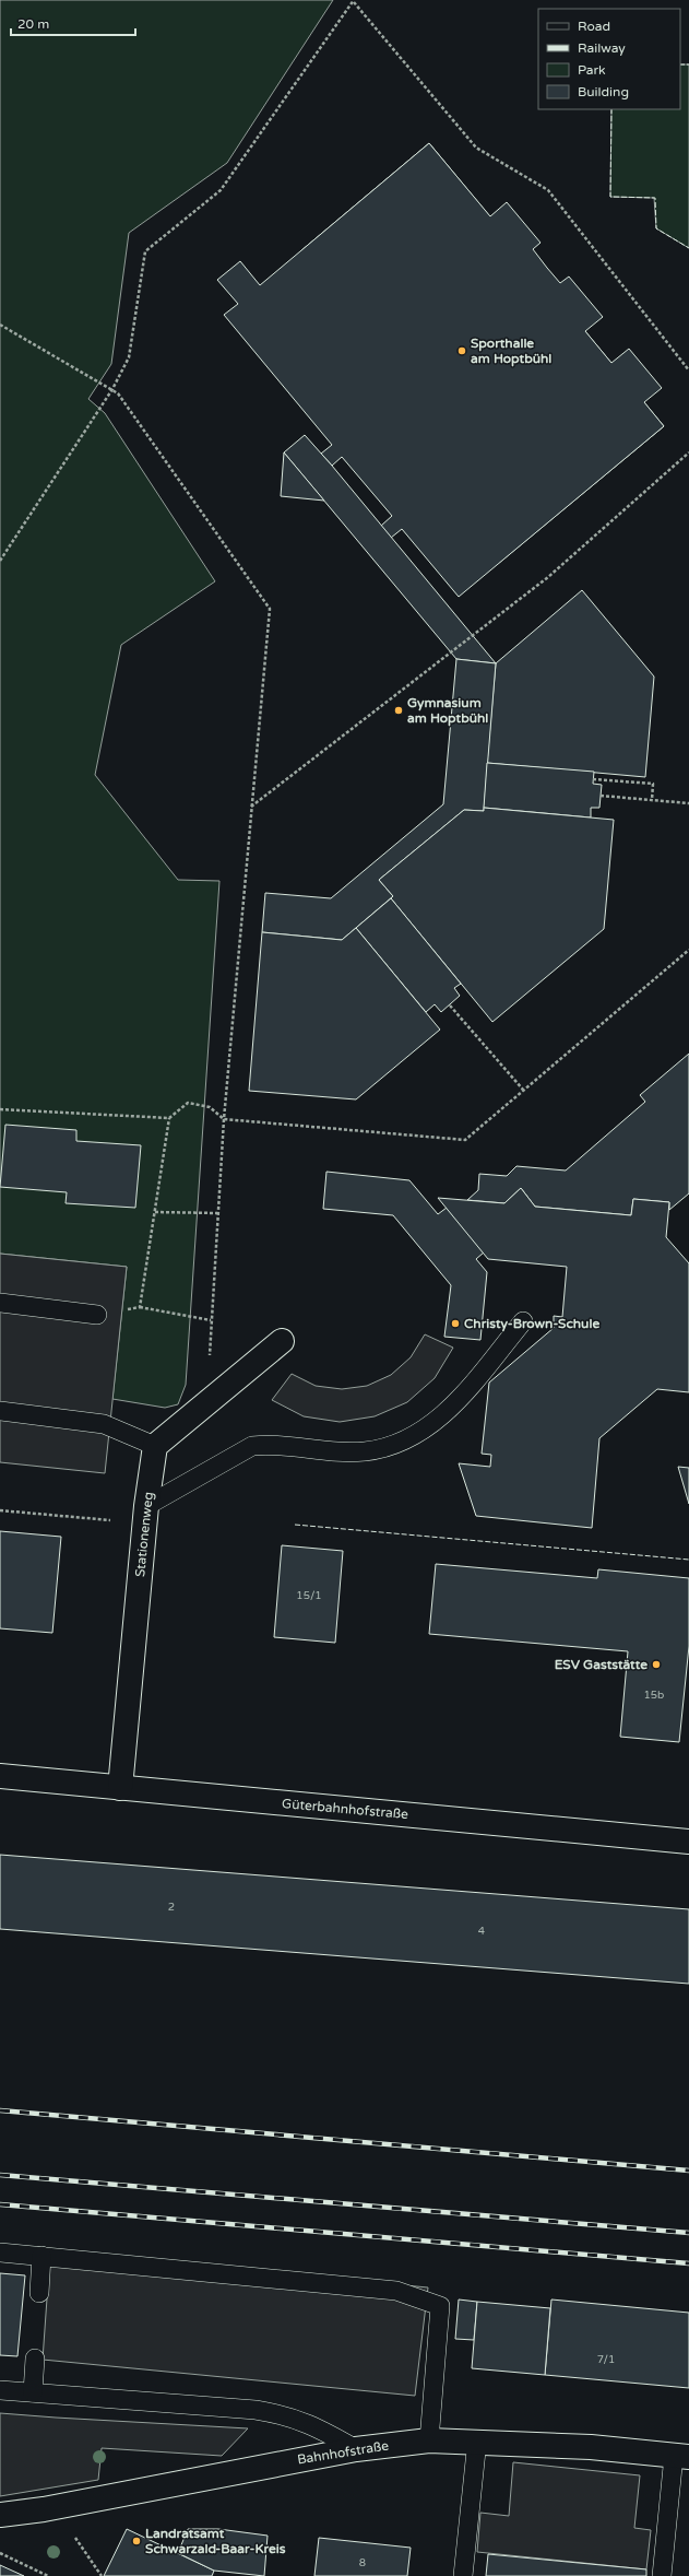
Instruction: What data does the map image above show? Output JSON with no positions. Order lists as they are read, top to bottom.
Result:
{
  "streets": {
    "street": ["Stationenweg", "Güterbahnhofstraße", "Bahnhofstraße"]
  },
  "crossings": [
    ["Stationenweg", "Güterbahnhofstraße"]
  ],
  "places": [
    "Sporthalle am Hoptbühl",
    "Gymnasium am Hoptbühl",
    "Christy-Brown-Schule",
    "ESV Gaststätte",
    "Landratsamt Schwarzald-Baar-Kreis"
  ],
  "house_numbers": [
    "15/1",
    "15b",
    "2",
    "4",
    "7/1",
    "8"
  ],
  "legend": [
    "Road",
    "Railway",
    "Park",
    "Building"
  ],
  "scale_bar": "20 m"
}
